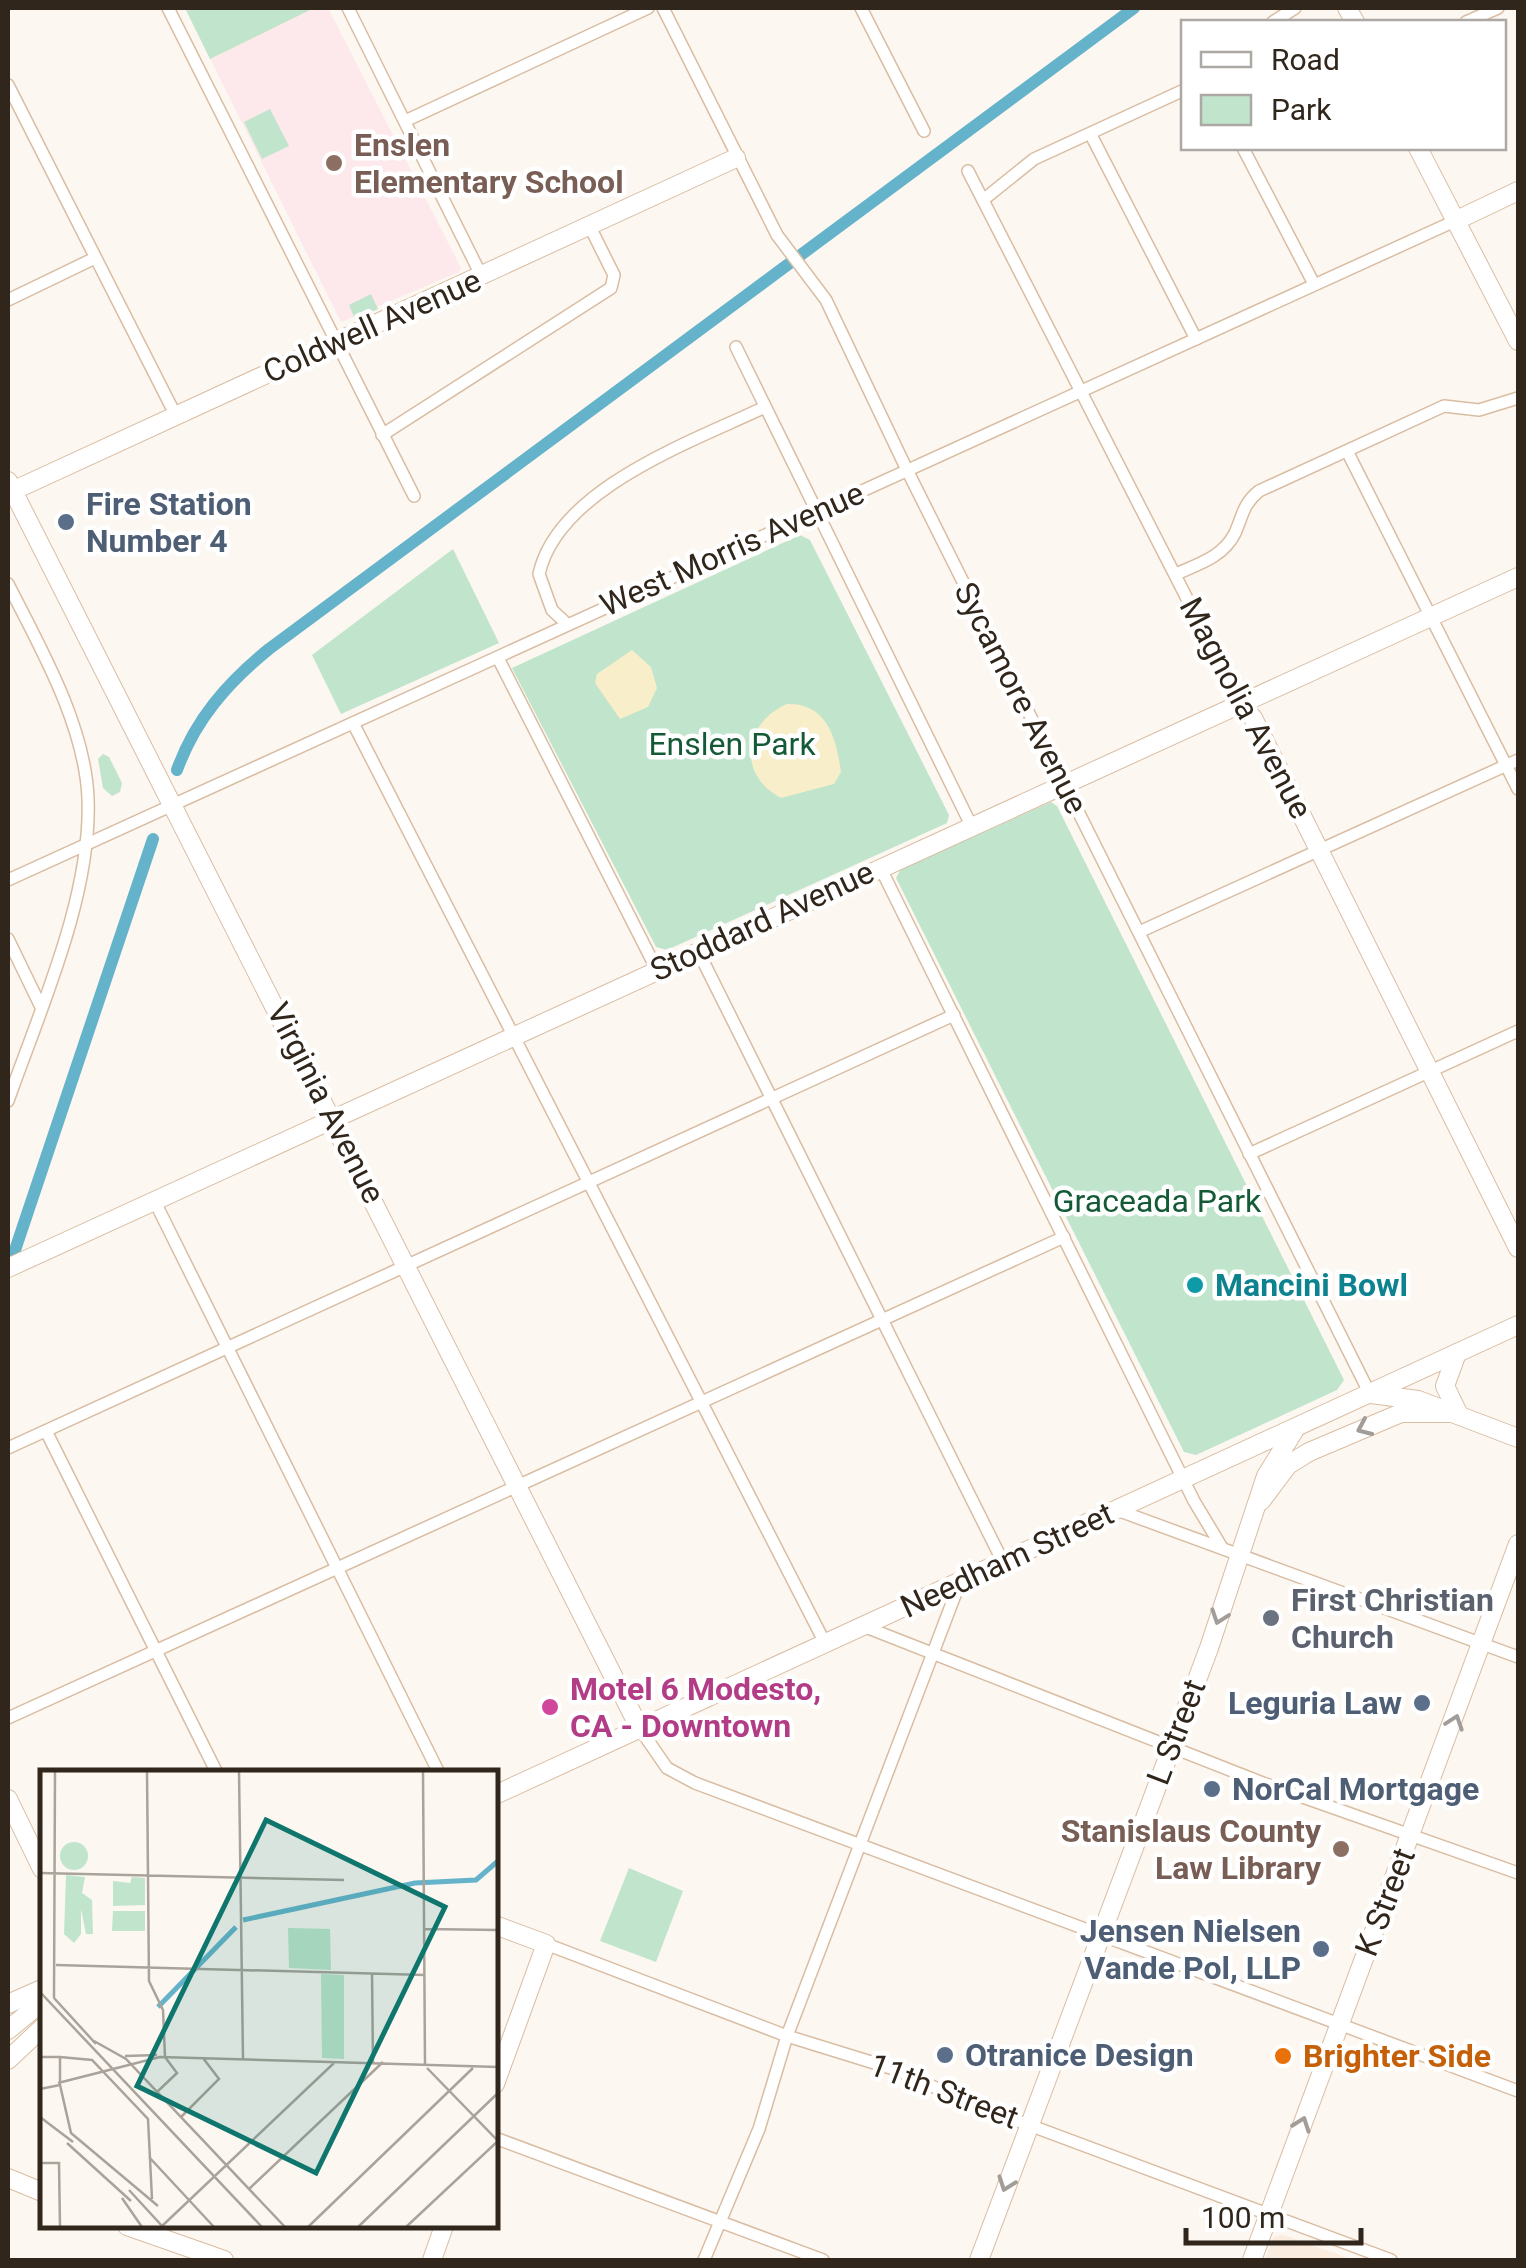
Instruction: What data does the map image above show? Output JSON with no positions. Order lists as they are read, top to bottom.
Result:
{
  "streets": {
    "street": [
      "Coldwell Avenue",
      "West Morris Avenue",
      "Sycamore Avenue",
      "Magnolia Avenue",
      "Stoddard Avenue",
      "Virginia Avenue",
      "Needham Street",
      "L Street",
      "K Street",
      "11th Street"
    ]
  },
  "crossings": [
    ["Coldwell Avenue", "Sycamore Avenue"],
    ["Coldwell Avenue", "Virginia Avenue"],
    ["West Morris Avenue", "Sycamore Avenue"],
    ["West Morris Avenue", "Magnolia Avenue"],
    ["West Morris Avenue", "Virginia Avenue"],
    ["Sycamore Avenue", "Stoddard Avenue"],
    ["Sycamore Avenue", "Needham Street"],
    ["Magnolia Avenue", "Stoddard Avenue"],
    ["Stoddard Avenue", "Virginia Avenue"],
    ["Virginia Avenue", "Needham Street"],
    ["Needham Street", "L Street"],
    ["L Street", "11th Street"],
    ["K Street", "11th Street"]
  ],
  "one_way": ["L Street", "K Street"],
  "parks": ["Enslen Park", "Graceada Park"],
  "places": [
    "Enslen Elementary School",
    "Fire Station Number 4",
    "Mancini Bowl",
    "First Christian Church",
    "Leguria Law",
    "Motel 6 Modesto, CA - Downtown",
    "NorCal Mortgage",
    "Stanislaus County Law Library",
    "Jensen Nielsen Vande Pol, LLP",
    "Otranice Design",
    "Brighter Side"
  ],
  "legend": ["Road", "Park"],
  "scale_bar": "100 m"
}
